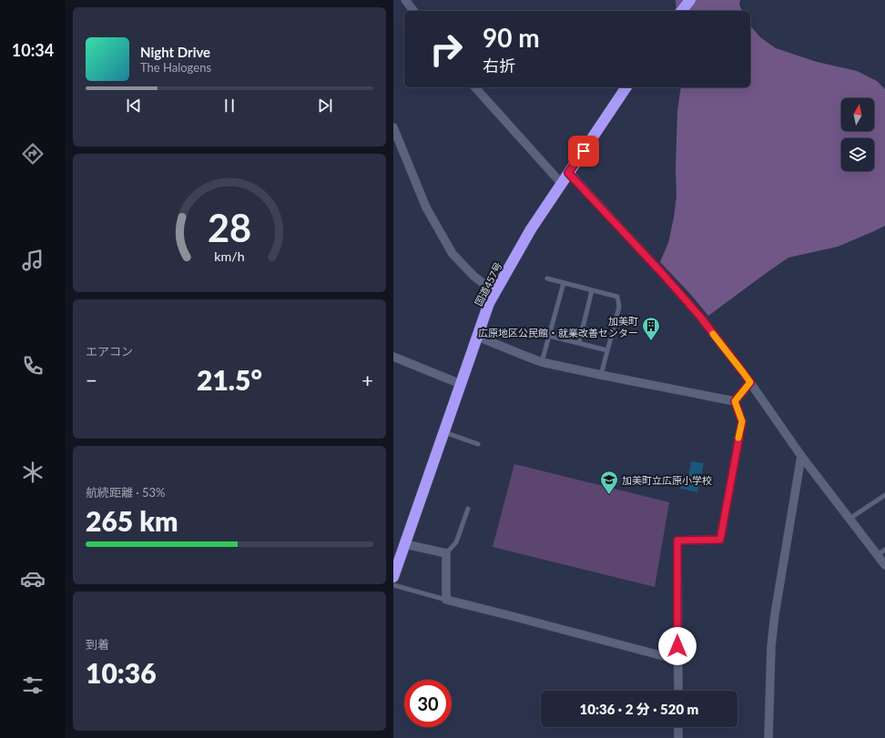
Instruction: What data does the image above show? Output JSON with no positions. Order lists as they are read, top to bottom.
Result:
{
  "streets": {
    "highway": ["国道457号"]
  },
  "places": {
    "building": ["加美町 広原地区公民館・就業改善センター"],
    "school or university": ["加美町立広原小学校"]
  },
  "north": "top",
  "page": {
    "tabs": "10:34",
    "turn": ["90 m", "右折"],
    "song": ["Night Drive", "The Halogens"],
    "tile": [
      "エアコン",
      ["航続距離 · 53%", "265 km"],
      ["到着", "10:36"]
    ],
    "heat": ["−", "21.5°", "+"],
    "limit": "30",
    "trip": "10:36 · 2 分 · 520 m",
    "gauge": ["28", "km/h"]
  }
}
